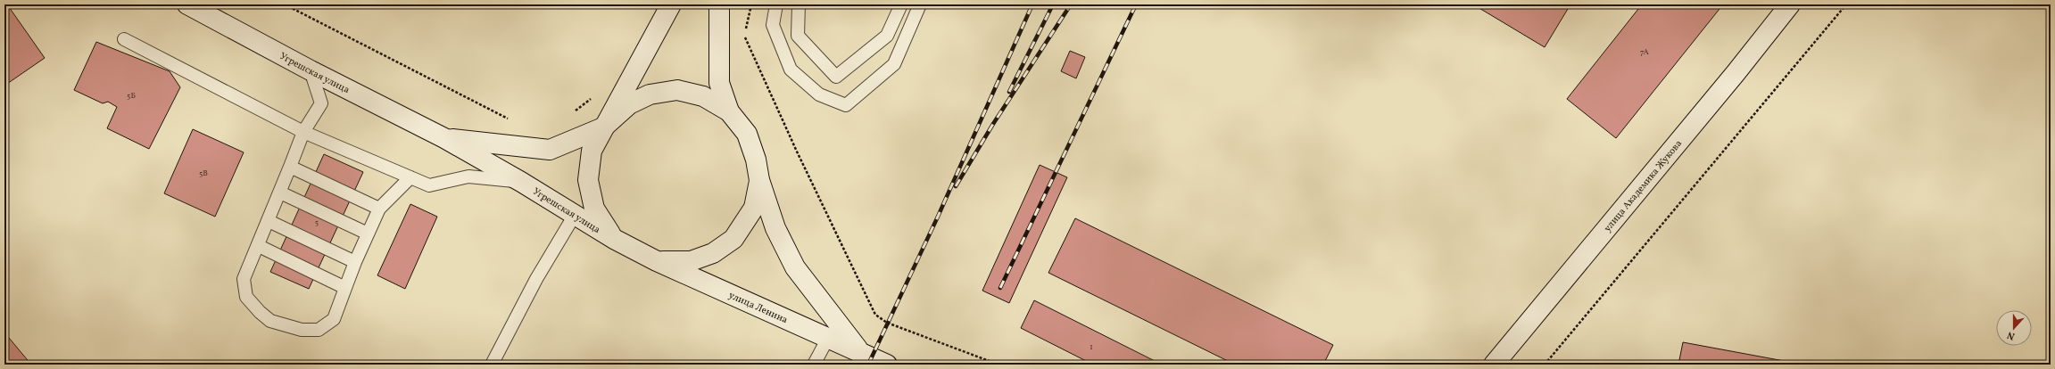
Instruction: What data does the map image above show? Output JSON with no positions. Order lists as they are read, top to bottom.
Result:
{
  "streets": {
    "main road": ["Угрешская улица", "улица Академика Жукова", "улица Ленина"]
  },
  "crossings": [
    ["Угрешская улица", "улица Ленина"]
  ],
  "house_numbers": [
    "7А",
    "5Б",
    "5В",
    "5",
    "1"
  ],
  "north": "bottom"
}
